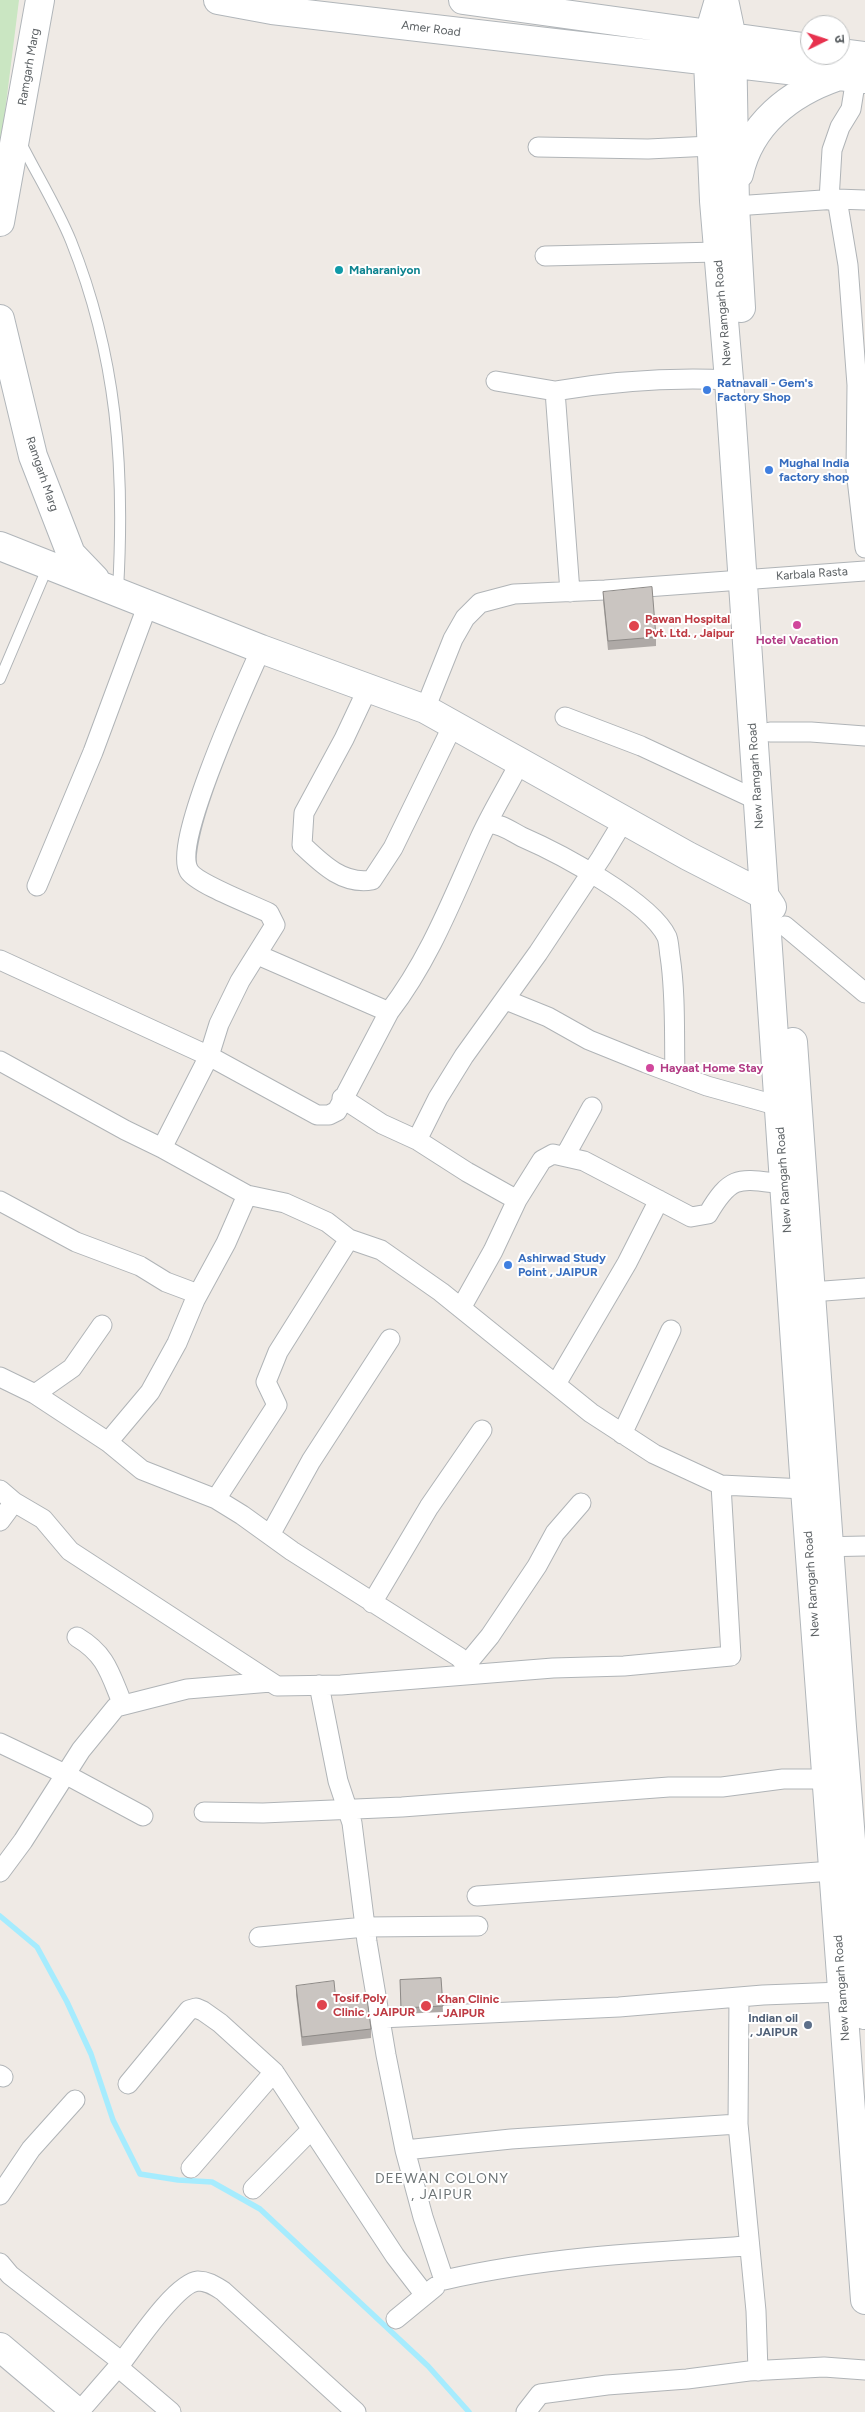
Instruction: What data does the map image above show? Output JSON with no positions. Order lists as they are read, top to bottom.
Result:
{
  "streets": {
    "street": [
      "Amer Road",
      "Ramgarh Marg",
      "New Ramgarh Road",
      "Karbala Rasta"
    ]
  },
  "crossings": [
    ["Amer Road", "New Ramgarh Road"],
    ["New Ramgarh Road", "Karbala Rasta"]
  ],
  "districts": ["DEEWAN COLONY , JAIPUR"],
  "places": [
    "Maharaniyon",
    "Ratnavali - Gem's Factory Shop",
    "Mughal India factory shop",
    "Hotel Vacation",
    "Pawan Hospital Pvt. Ltd. , Jaipur",
    "Hayaat Home Stay",
    "Ashirwad Study Point , JAIPUR",
    "Tosif Poly Clinic , JAIPUR",
    "Khan Clinic , JAIPUR",
    "Indian oil , JAIPUR"
  ],
  "north": "right"
}
